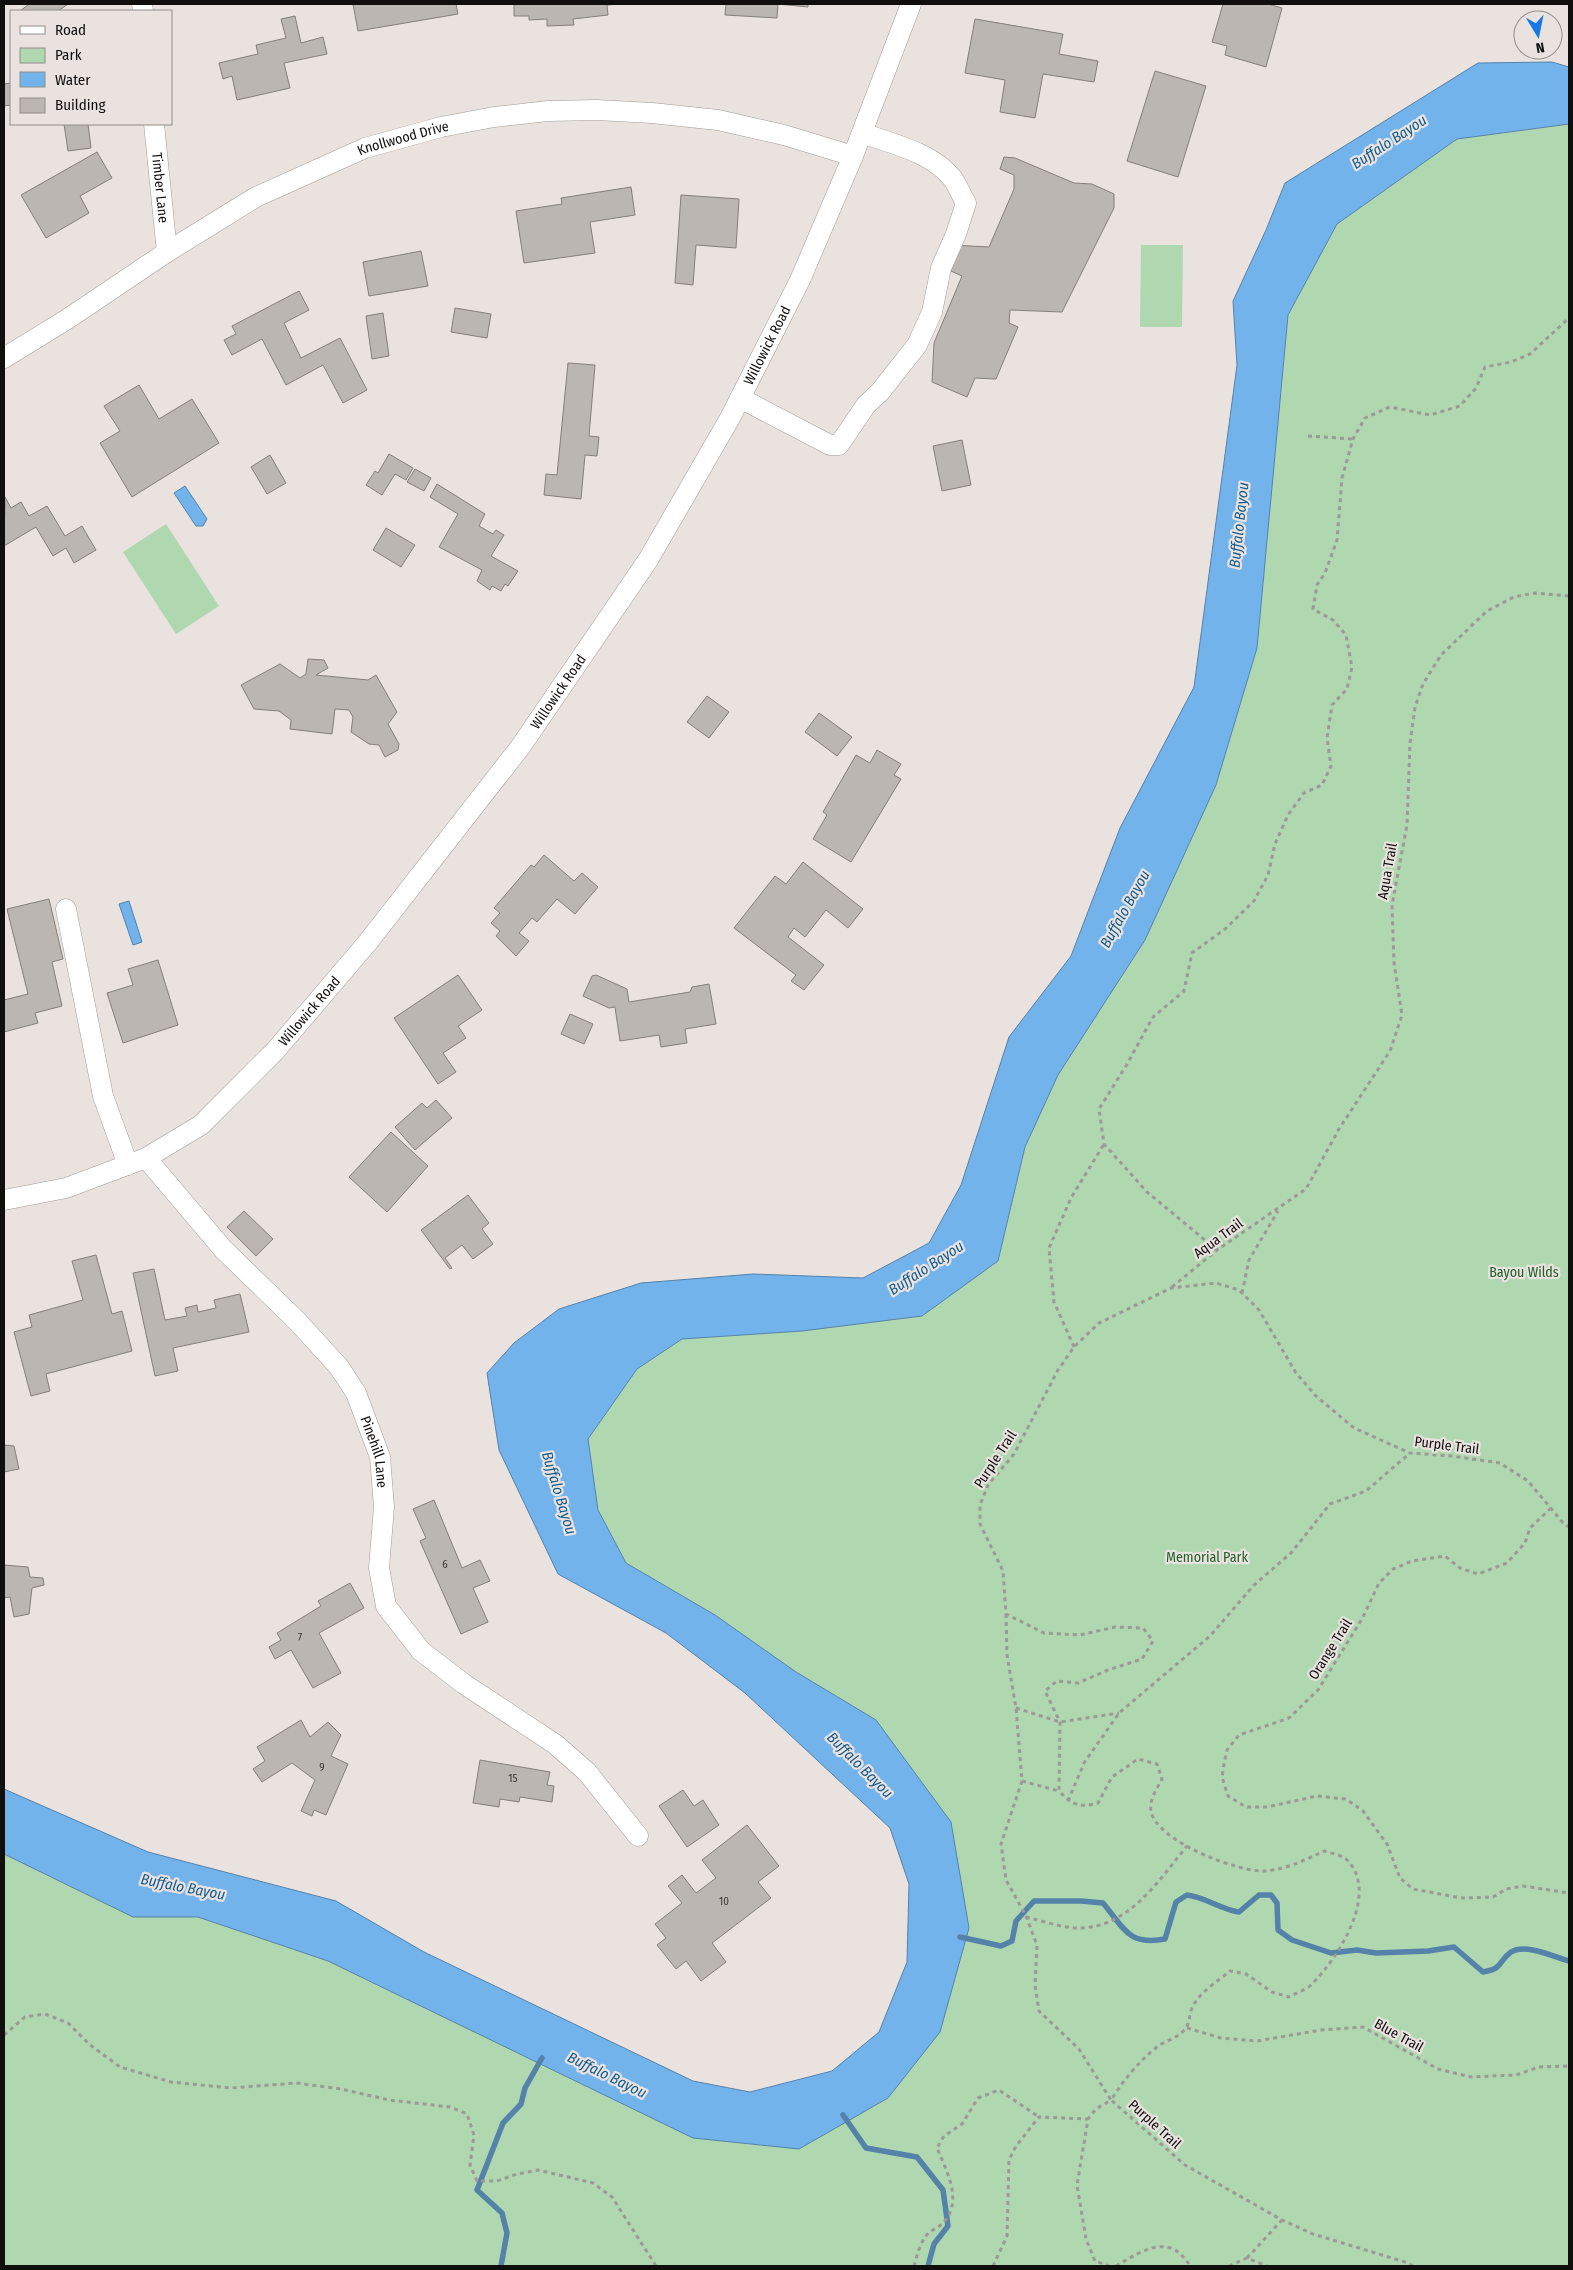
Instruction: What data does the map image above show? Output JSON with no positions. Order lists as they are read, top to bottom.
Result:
{
  "streets": {
    "street": [
      "Knollwood Drive",
      "Timber Lane",
      "Willowick Road",
      "Pinehill Lane"
    ],
    "path": [
      "Aqua Trail",
      "Purple Trail",
      "Orange Trail",
      "Blue Trail"
    ]
  },
  "crossings": [
    ["Knollwood Drive", "Timber Lane"],
    ["Knollwood Drive", "Willowick Road"],
    ["Willowick Road", "Pinehill Lane"],
    ["Aqua Trail", "Purple Trail"],
    ["Purple Trail", "Orange Trail"],
    ["Purple Trail", "Blue Trail"]
  ],
  "water": ["Buffalo Bayou"],
  "parks": ["Bayou Wilds", "Memorial Park"],
  "house_numbers": [
    "6",
    "7",
    "9",
    "15",
    "10"
  ],
  "legend": [
    "Road",
    "Park",
    "Water",
    "Building"
  ],
  "north": "bottom"
}
